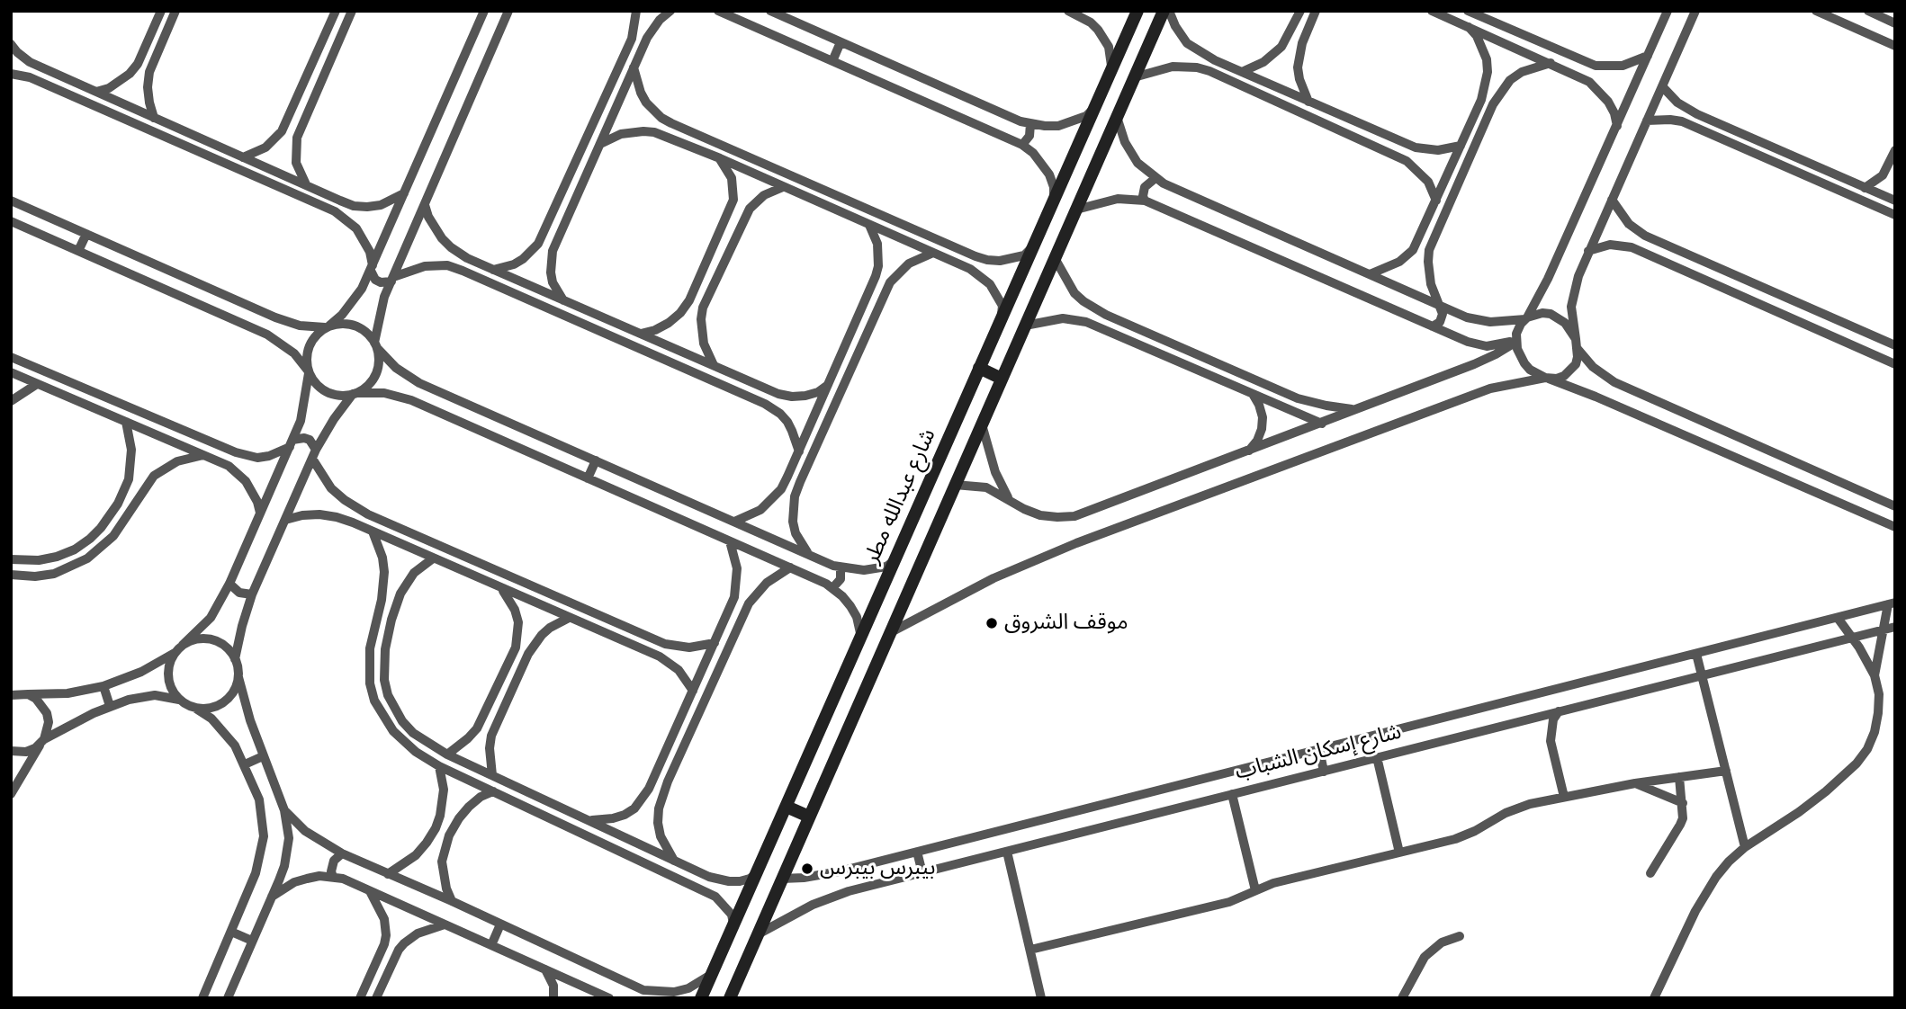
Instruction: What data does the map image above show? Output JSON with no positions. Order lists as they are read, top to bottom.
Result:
{
  "streets": {
    "street": ["شارع عبدالله مطر", "شارع إسكان الشباب"]
  },
  "crossings": [
    ["شارع عبدالله مطر", "شارع إسكان الشباب"]
  ],
  "places": ["موقف الشروق", "بيبرس بيبرس"]
}
